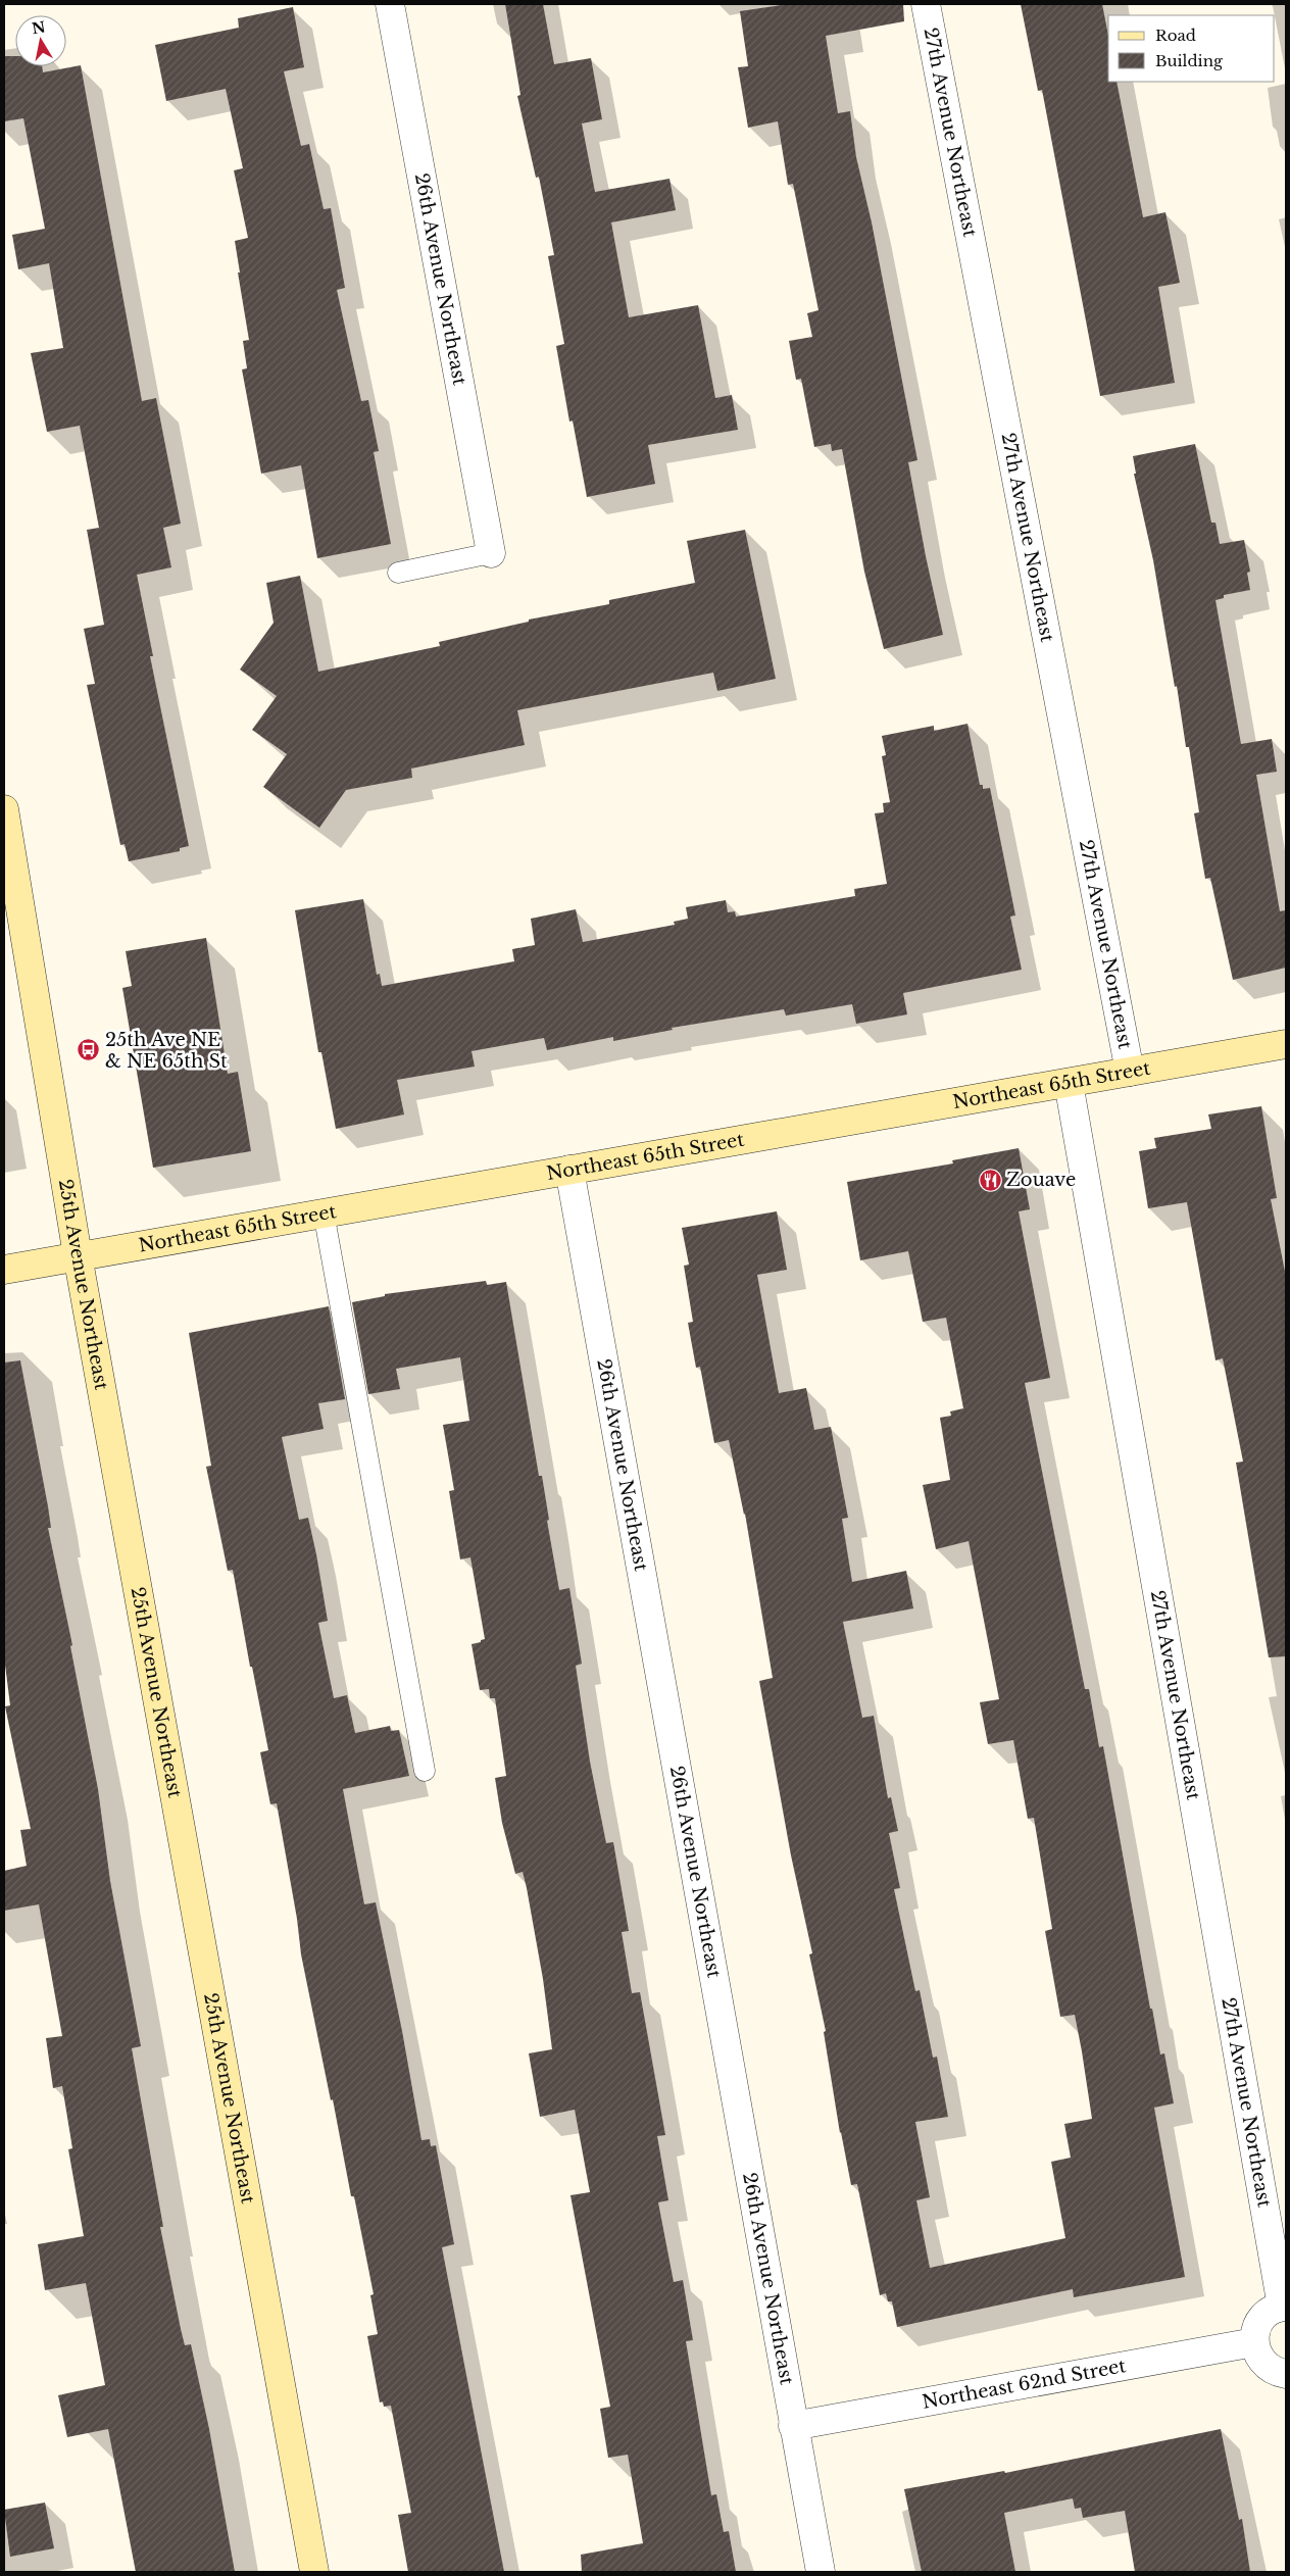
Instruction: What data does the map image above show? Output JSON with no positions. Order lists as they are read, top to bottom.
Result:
{
  "streets": {
    "main road": ["Northeast 65th Street", "25th Avenue Northeast"],
    "street": ["27th Avenue Northeast", "26th Avenue Northeast", "Northeast 62nd Street"]
  },
  "crossings": [
    ["27th Avenue Northeast", "Northeast 65th Street"],
    ["26th Avenue Northeast", "Northeast 65th Street"],
    ["26th Avenue Northeast", "Northeast 62nd Street"],
    ["Northeast 65th Street", "25th Avenue Northeast"]
  ],
  "places": {
    "bus stop": ["25th Ave NE & NE 65th St"],
    "restaurant": ["Zouave"]
  },
  "legend": ["Road", "Building"],
  "north": "top"
}
